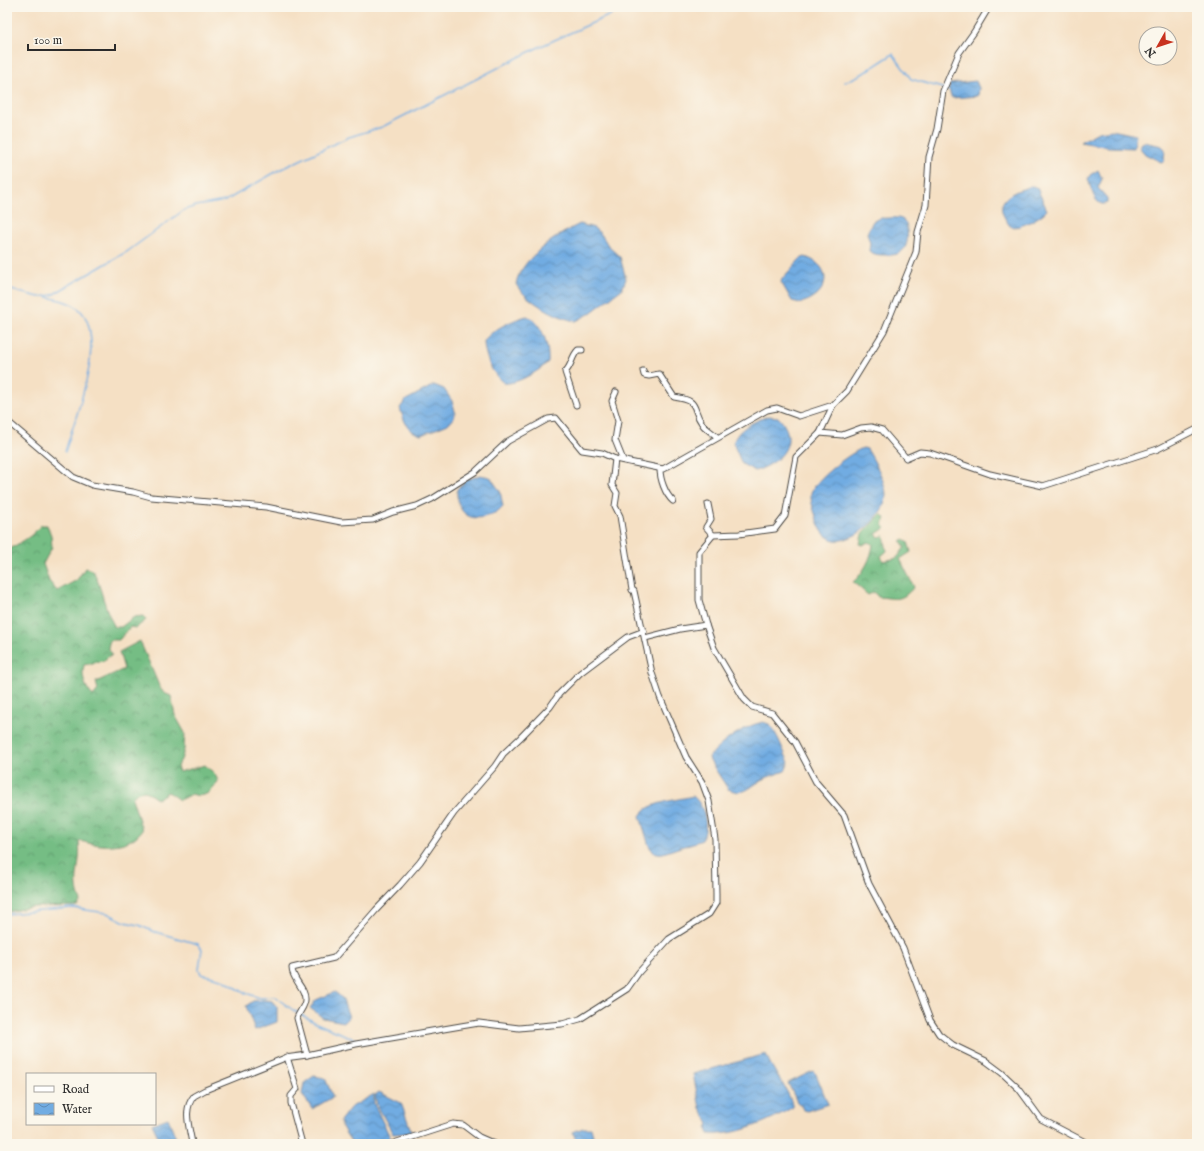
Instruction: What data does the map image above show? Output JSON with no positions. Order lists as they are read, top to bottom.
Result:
{
  "legend": ["Road", "Water"],
  "scale_bar": "100 m",
  "north": "bottom left"
}
